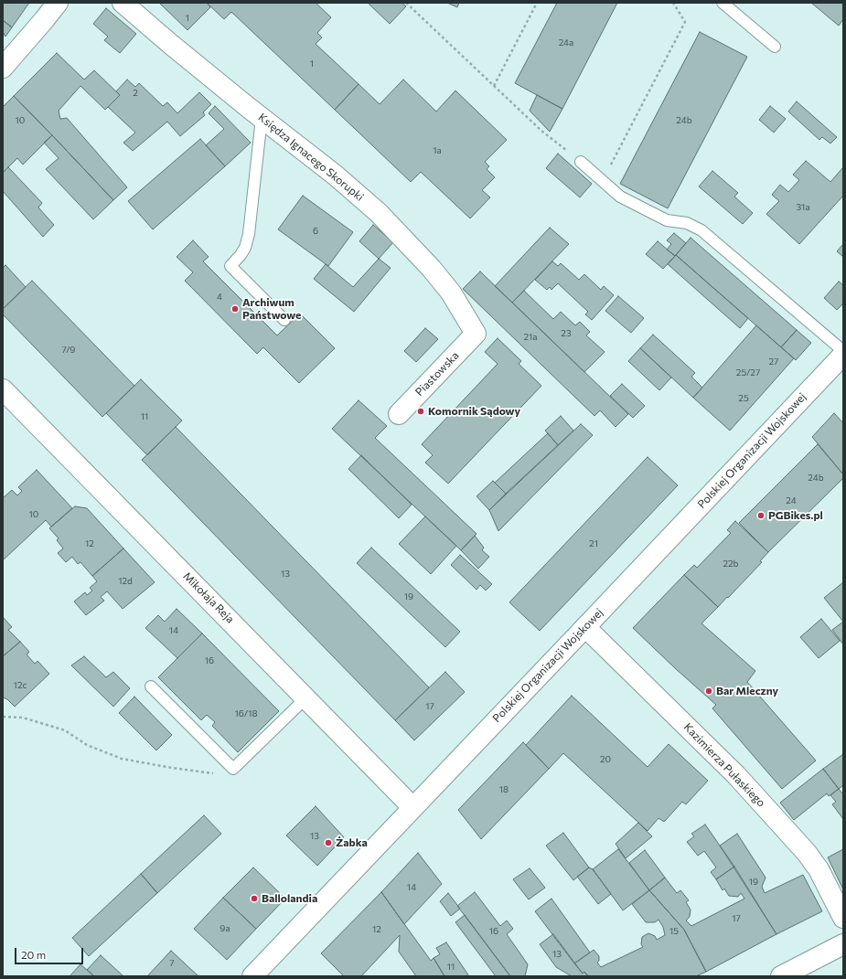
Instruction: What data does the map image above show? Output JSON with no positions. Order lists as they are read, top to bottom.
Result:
{
  "streets": {
    "street": [
      "Księdza Ignacego Skorupki",
      "Piastowska",
      "Polskiej Organizacji Wojskowej",
      "Mikołaja Reja",
      "Kazimierza Pułaskiego"
    ]
  },
  "crossings": [
    ["Księdza Ignacego Skorupki", "Piastowska"],
    ["Polskiej Organizacji Wojskowej", "Mikołaja Reja"],
    ["Polskiej Organizacji Wojskowej", "Kazimierza Pułaskiego"]
  ],
  "places": [
    "Archiwum Państwowe",
    "Komornik Sądowy",
    "PGBikes.pl",
    "Bar Mleczny",
    "Żabka",
    "Ballolandia"
  ],
  "house_numbers": [
    "1",
    "24a",
    "1",
    "2",
    "10",
    "24b",
    "1a",
    "31a",
    "6",
    "4",
    "23",
    "21a",
    "7/9",
    "27",
    "25/27",
    "25",
    "11",
    "24b",
    "24",
    "10",
    "12",
    "21",
    "22b",
    "13",
    "12d",
    "19",
    "14",
    "16",
    "12c",
    "17",
    "16/18",
    "20",
    "18",
    "13",
    "19",
    "14",
    "17",
    "9a",
    "12",
    "16",
    "15",
    "13",
    "7",
    "11"
  ],
  "scale_bar": "20 m"
}
